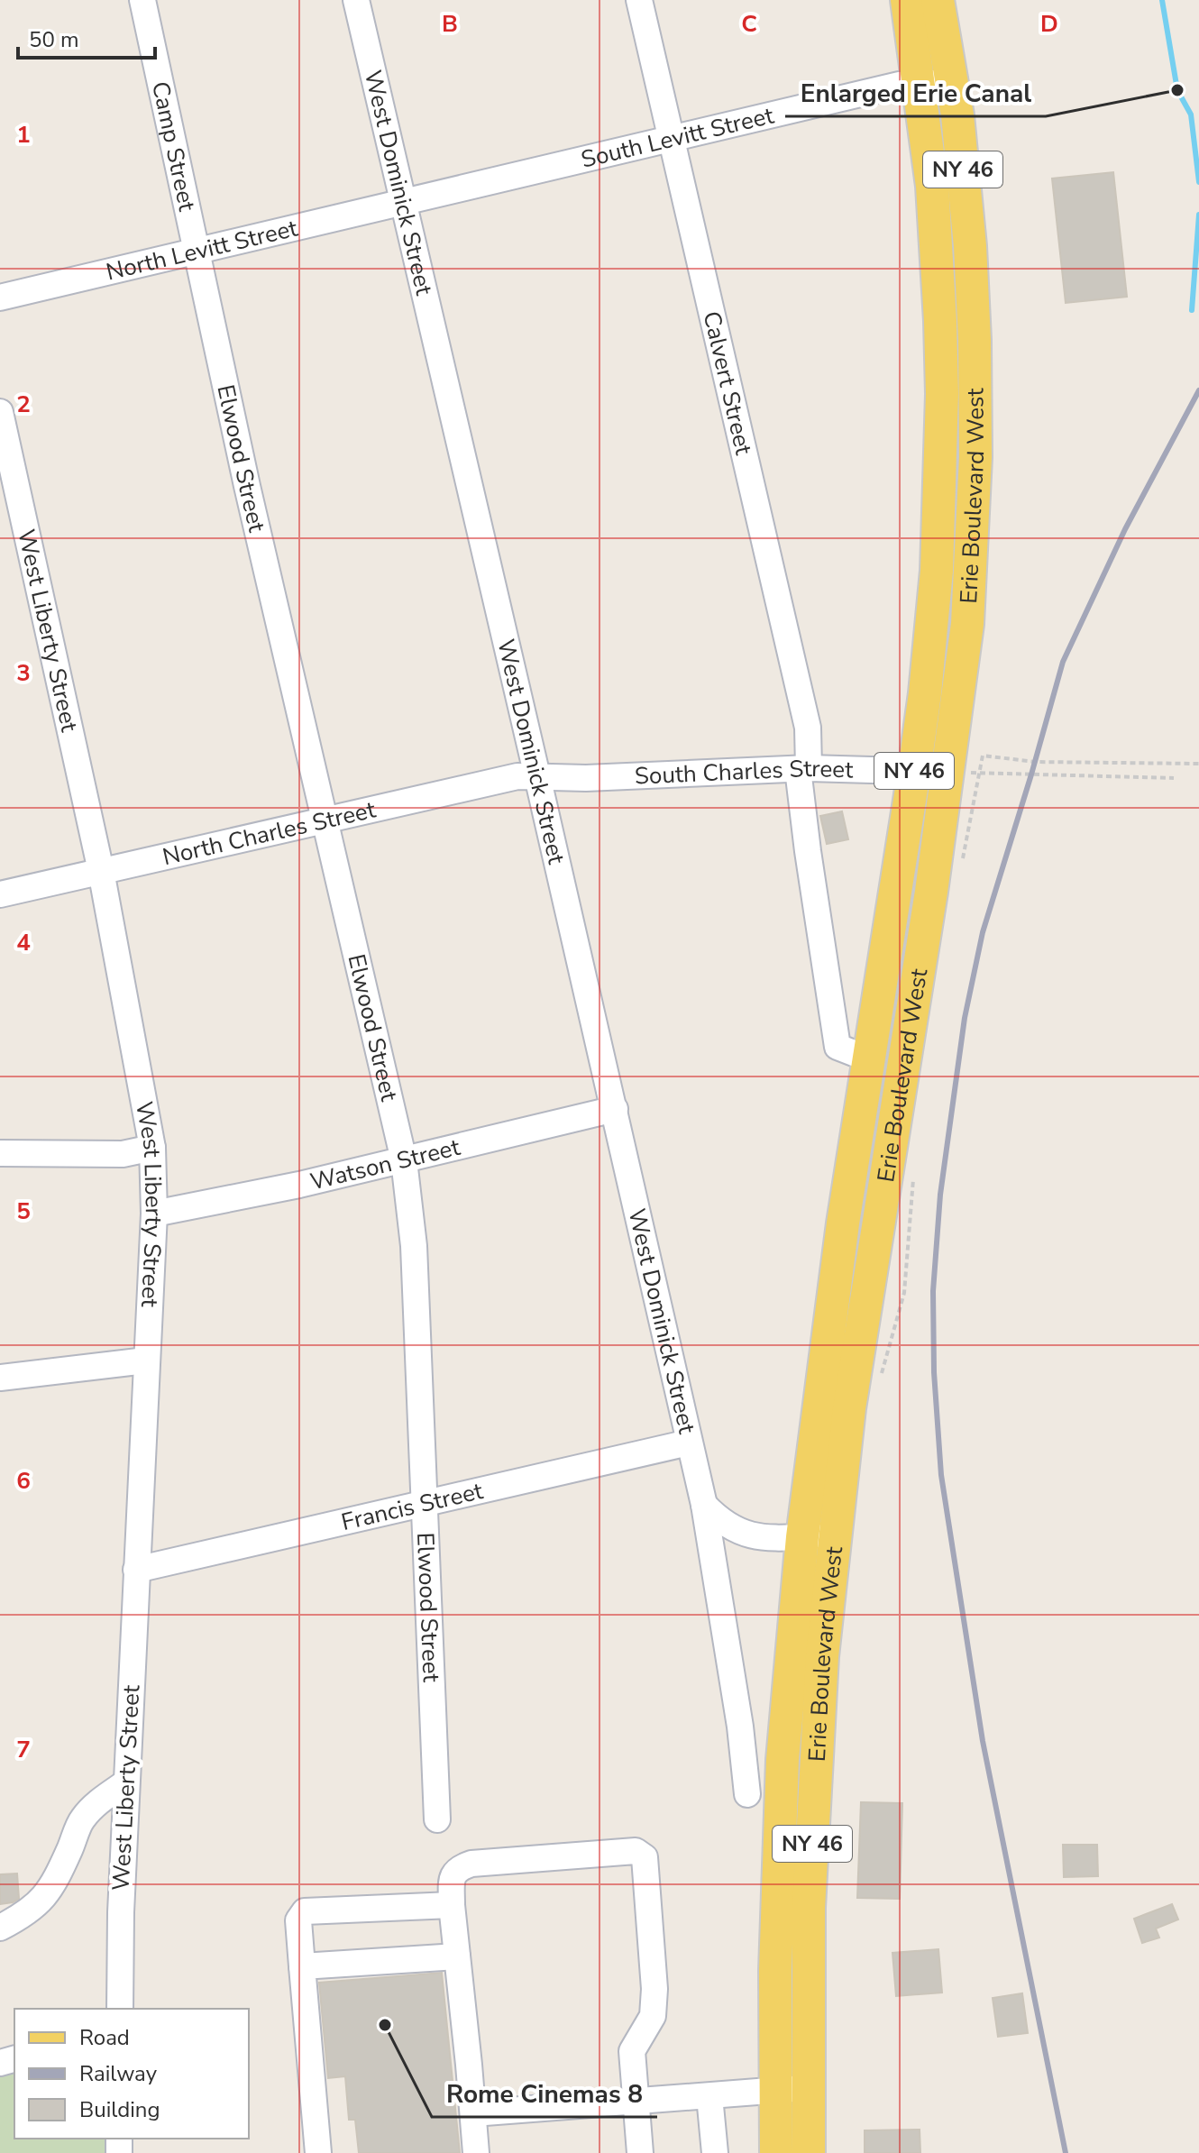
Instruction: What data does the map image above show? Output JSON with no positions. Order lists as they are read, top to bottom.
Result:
{
  "streets": {
    "main road": ["NY 46", "Erie Boulevard West"],
    "street": [
      "South Levitt Street",
      "Camp Street",
      "West Dominick Street",
      "North Levitt Street",
      "Calvert Street",
      "Elwood Street",
      "West Liberty Street",
      "South Charles Street",
      "North Charles Street",
      "Watson Street",
      "Francis Street"
    ]
  },
  "crossings": [
    ["South Levitt Street", "West Dominick Street"],
    ["South Levitt Street", "North Levitt Street"],
    ["South Levitt Street", "Calvert Street"],
    ["South Levitt Street", "Erie Boulevard West"],
    ["Camp Street", "North Levitt Street"],
    ["Camp Street", "Elwood Street"],
    ["West Dominick Street", "North Levitt Street"],
    ["West Dominick Street", "South Charles Street"],
    ["West Dominick Street", "North Charles Street"],
    ["West Dominick Street", "Watson Street"],
    ["West Dominick Street", "Francis Street"],
    ["North Levitt Street", "Elwood Street"],
    ["Calvert Street", "Erie Boulevard West"],
    ["Calvert Street", "South Charles Street"],
    ["Elwood Street", "North Charles Street"],
    ["Elwood Street", "Watson Street"],
    ["Elwood Street", "Francis Street"],
    ["Erie Boulevard West", "South Charles Street"],
    ["West Liberty Street", "North Charles Street"],
    ["West Liberty Street", "Watson Street"],
    ["West Liberty Street", "Francis Street"],
    ["South Charles Street", "North Charles Street"]
  ],
  "places": ["Enlarged Erie Canal", "Rome Cinemas 8"],
  "legend": ["Road", "Railway", "Building"],
  "scale_bar": "50 m",
  "grid": {
    "columns": ["B", "C", "D"],
    "rows": [
      "1",
      "2",
      "3",
      "4",
      "5",
      "6",
      "7"
    ]
  }
}
